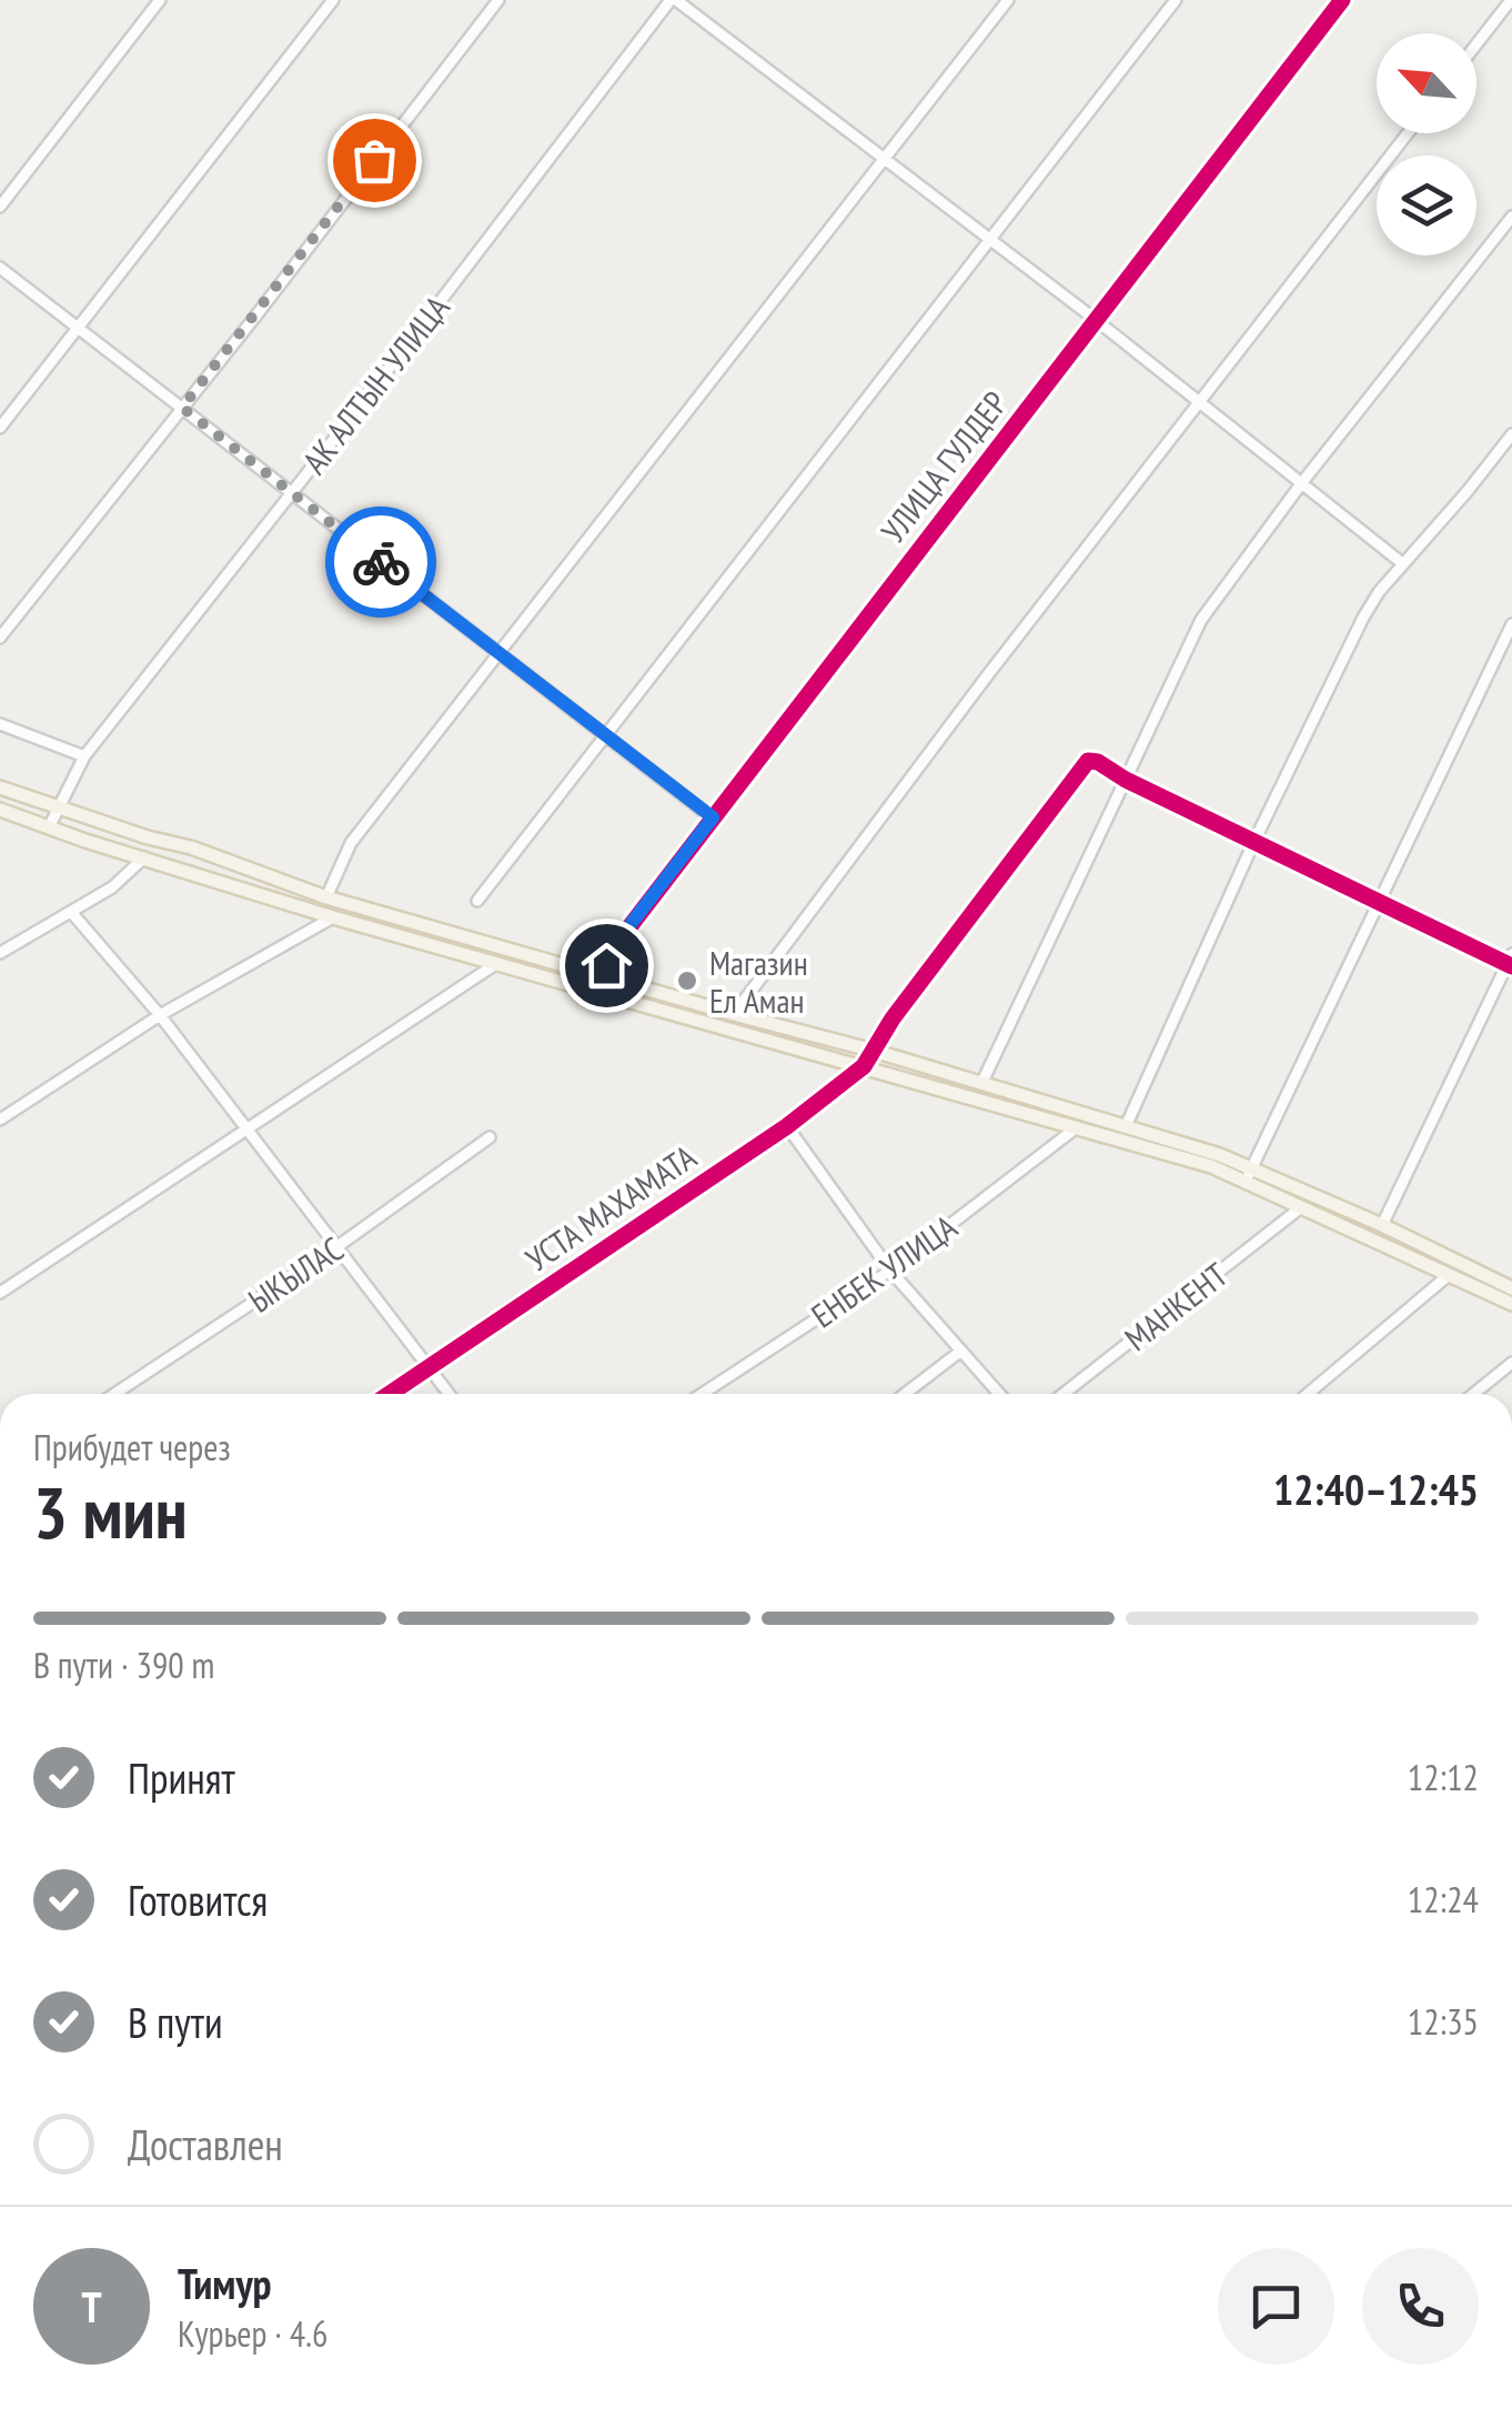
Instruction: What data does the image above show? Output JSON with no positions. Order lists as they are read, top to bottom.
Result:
{
  "streets": {
    "street": [
      "АК АЛТЫН УЛИЦА",
      "УЛИЦА ГУЛДЕР",
      "УСТА МАХАМАТА",
      "ЕНБЕК УЛИЦА",
      "ЫКЫЛАС",
      "МАНКЕНТ"
    ]
  },
  "places": ["Магазин Ел Аман"],
  "north": "top left",
  "page": {
    "heading": ["3 мин", "Прибудет через", "12:40–12:45"],
    "panel": ["Тимур", "Курьер · 4.6"],
    "bar": "В пути · 390 m",
    "list": [
      ["Принят", "12:12"],
      ["Готовится", "12:24"],
      ["В пути", "12:35"],
      "Доставлен"
    ],
    "round": "Т"
  }
}
